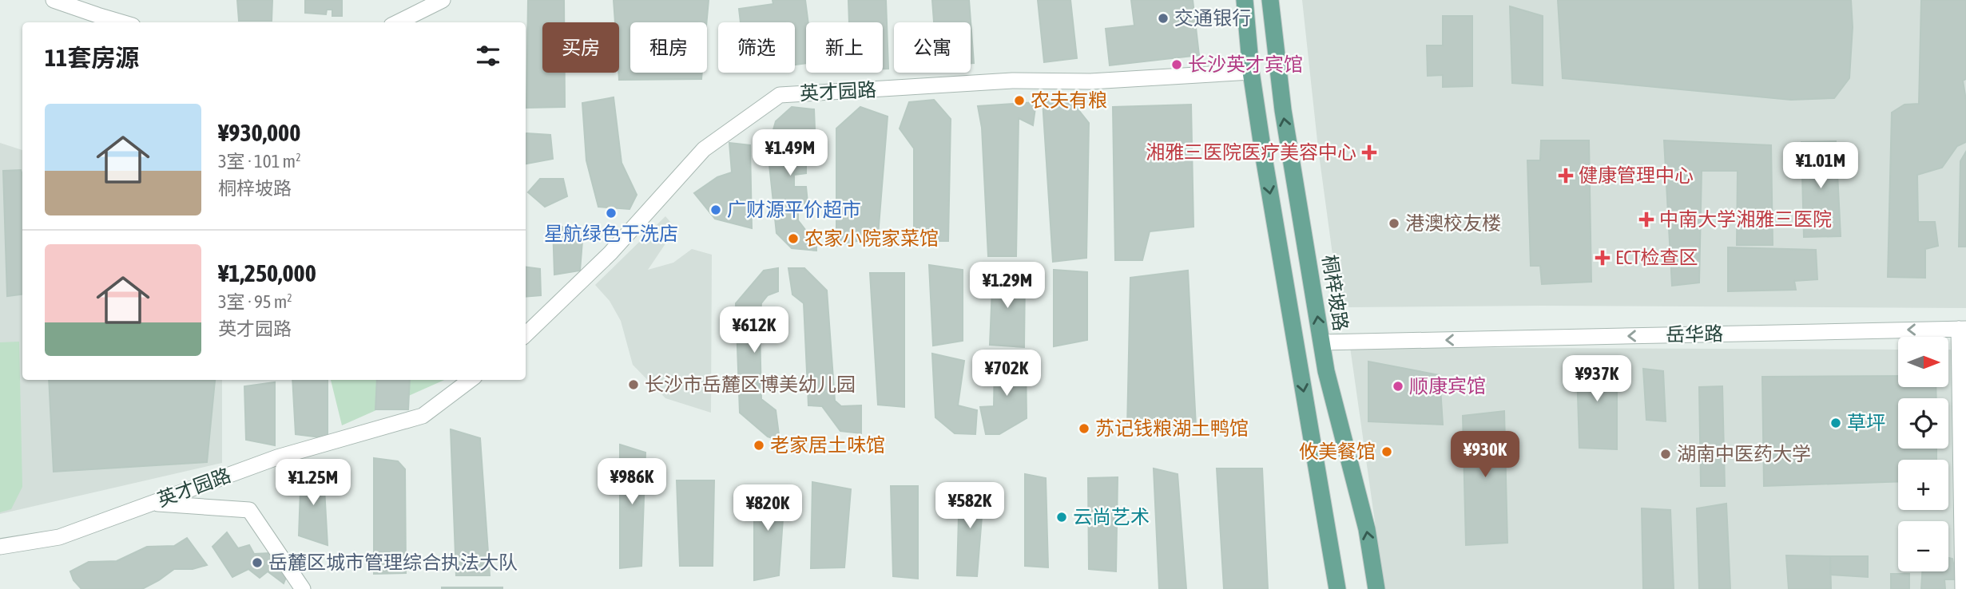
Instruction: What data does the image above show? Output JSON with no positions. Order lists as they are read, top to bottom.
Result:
{
  "streets": {
    "main road": ["桐梓坡路"],
    "street": ["英才园路", "岳华路"]
  },
  "crossings": [
    ["桐梓坡路", "岳华路"]
  ],
  "one_way": ["岳华路"],
  "places": {
    "other": [
      "交通银行",
      "长沙英才宾馆",
      "农夫有粮",
      "广财源平价超市",
      "星航绿色干洗店",
      "港澳校友楼",
      "农家小院家菜馆",
      "长沙市岳麓区博美幼儿园",
      "顺康宾馆",
      "草坪",
      "苏记钱粮湖土鸭馆",
      "老家居土味馆",
      "攸美餐馆",
      "湖南中医药大学",
      "云尚艺术",
      "岳麓区城市管理综合执法大队"
    ],
    "health": [
      "湘雅三医院医疗美容中心",
      "健康管理中心",
      "中南大学湘雅三医院",
      "ECT检查区"
    ]
  },
  "north": "right",
  "page": {
    "chip": [
      "买房",
      "租房",
      "筛选",
      "新上",
      "公寓"
    ],
    "heading": "11套房源",
    "list": [
      {
        "name": "¥930,000",
        "note": "3室 · 101 m² · 桐梓坡路"
      },
      {
        "name": "¥1,250,000",
        "note": "3室 · 95 m² · 英才园路"
      }
    ],
    "price": [
      "¥1.49M",
      "¥1.01M",
      "¥1.29M",
      "¥612K",
      "¥702K",
      "¥937K",
      "¥930K",
      "¥986K",
      "¥1.25M",
      "¥582K",
      "¥820K"
    ],
    "map_buttons": ["+", "−"]
  }
}
